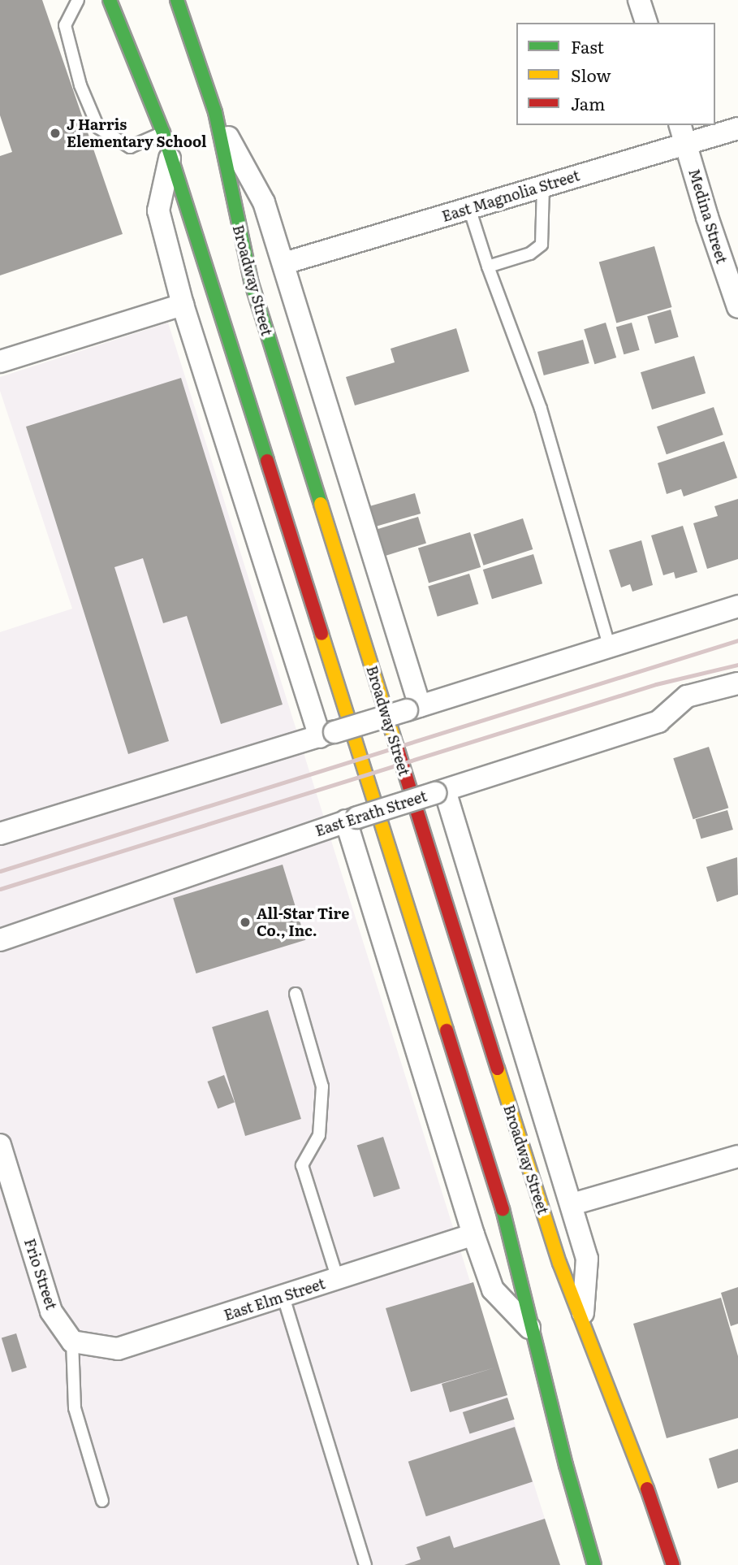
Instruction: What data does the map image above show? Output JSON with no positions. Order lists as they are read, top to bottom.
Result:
{
  "streets": {
    "main road": ["Broadway Street"],
    "street": [
      "East Magnolia Street",
      "Medina Street",
      "East Erath Street",
      "Frio Street",
      "East Elm Street"
    ]
  },
  "crossings": [
    ["East Magnolia Street", "Medina Street"],
    ["East Magnolia Street", "Broadway Street"],
    ["Broadway Street", "East Erath Street"],
    ["Frio Street", "East Elm Street"]
  ],
  "places": ["J Harris Elementary School", "All-Star Tire Co., Inc."],
  "legend": ["Fast", "Slow", "Jam"]
}
